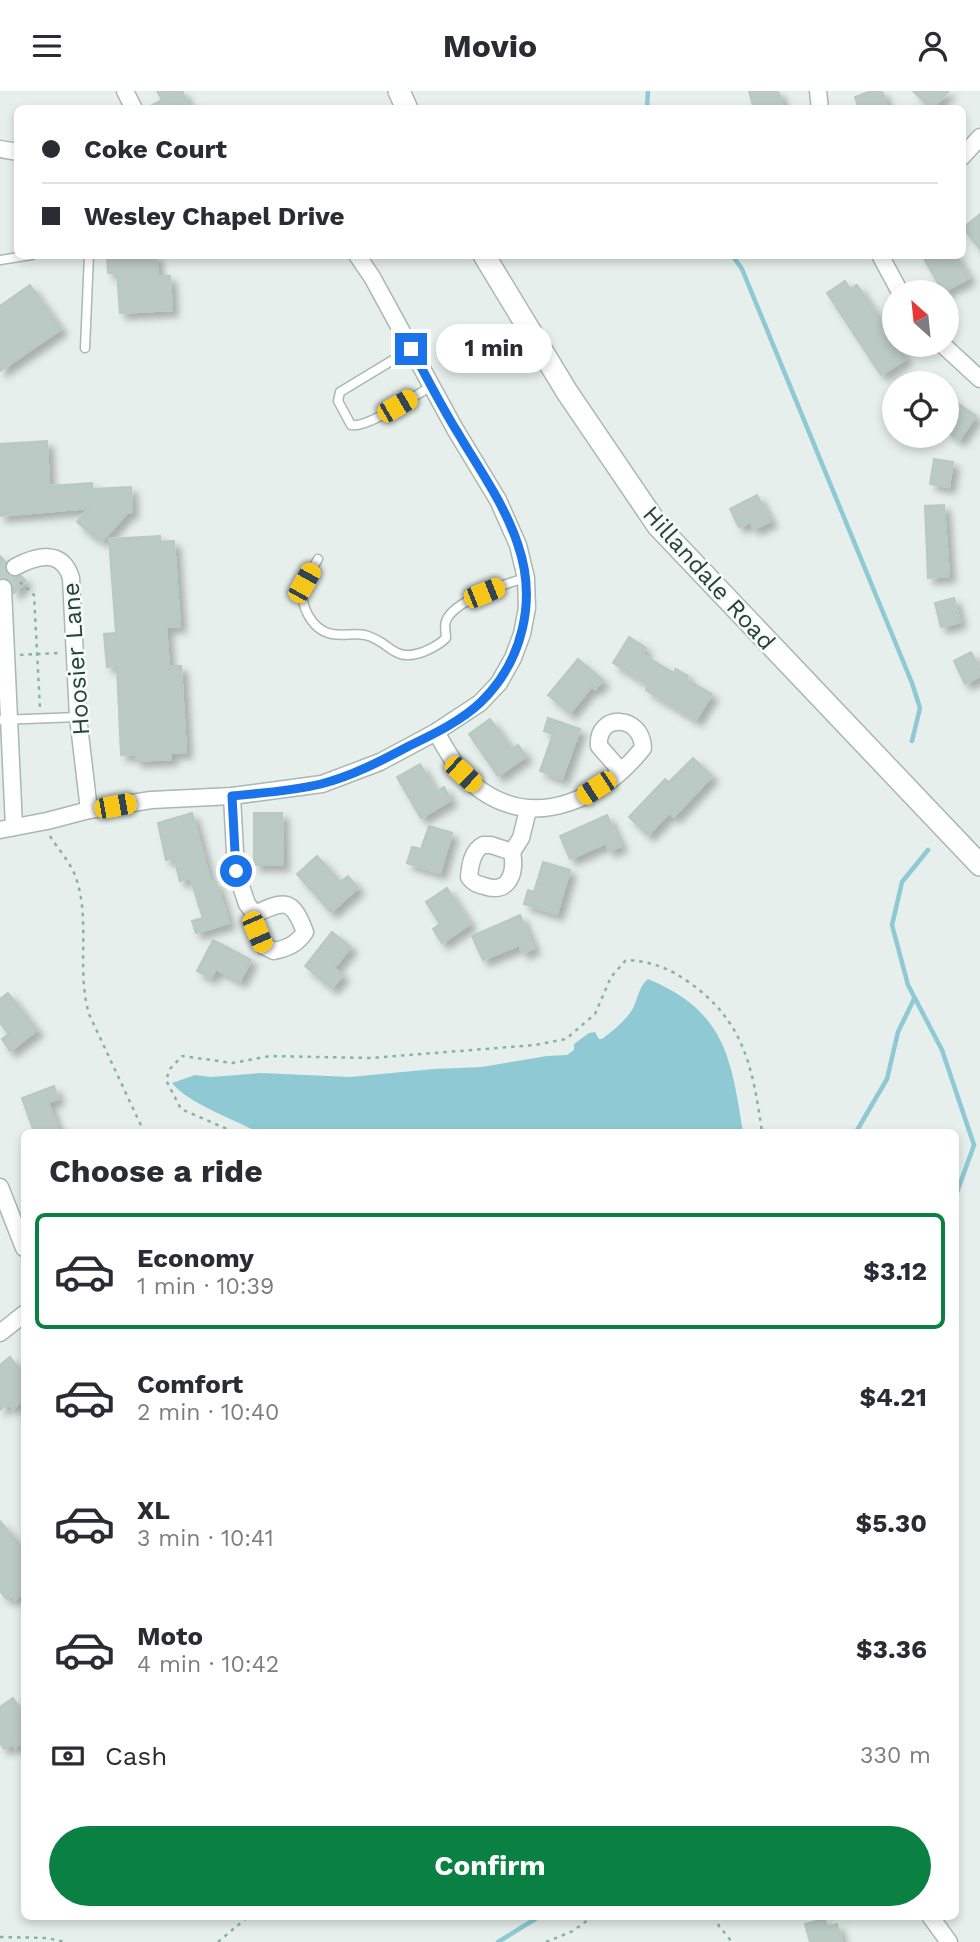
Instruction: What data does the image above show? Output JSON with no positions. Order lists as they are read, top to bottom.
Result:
{
  "streets": {
    "street": ["Hillandale Road", "Hoosier Lane"]
  },
  "north": "top left",
  "page": {
    "header": "Movio",
    "banner": ["Coke Court", "Wesley Chapel Drive"],
    "bubble": "1 min",
    "heading": "Choose a ride",
    "list": [
      {
        "name": "Economy",
        "note": "1 min · 10:39",
        "value": "$3.12"
      },
      {
        "name": "Comfort",
        "note": "2 min · 10:40",
        "value": "$4.21"
      },
      {
        "name": "XL",
        "note": "3 min · 10:41",
        "value": "$5.30"
      },
      {
        "name": "Moto",
        "note": "4 min · 10:42",
        "value": "$3.36"
      }
    ],
    "pay": ["Cash", "330 m"],
    "buttons": "Confirm"
  }
}
